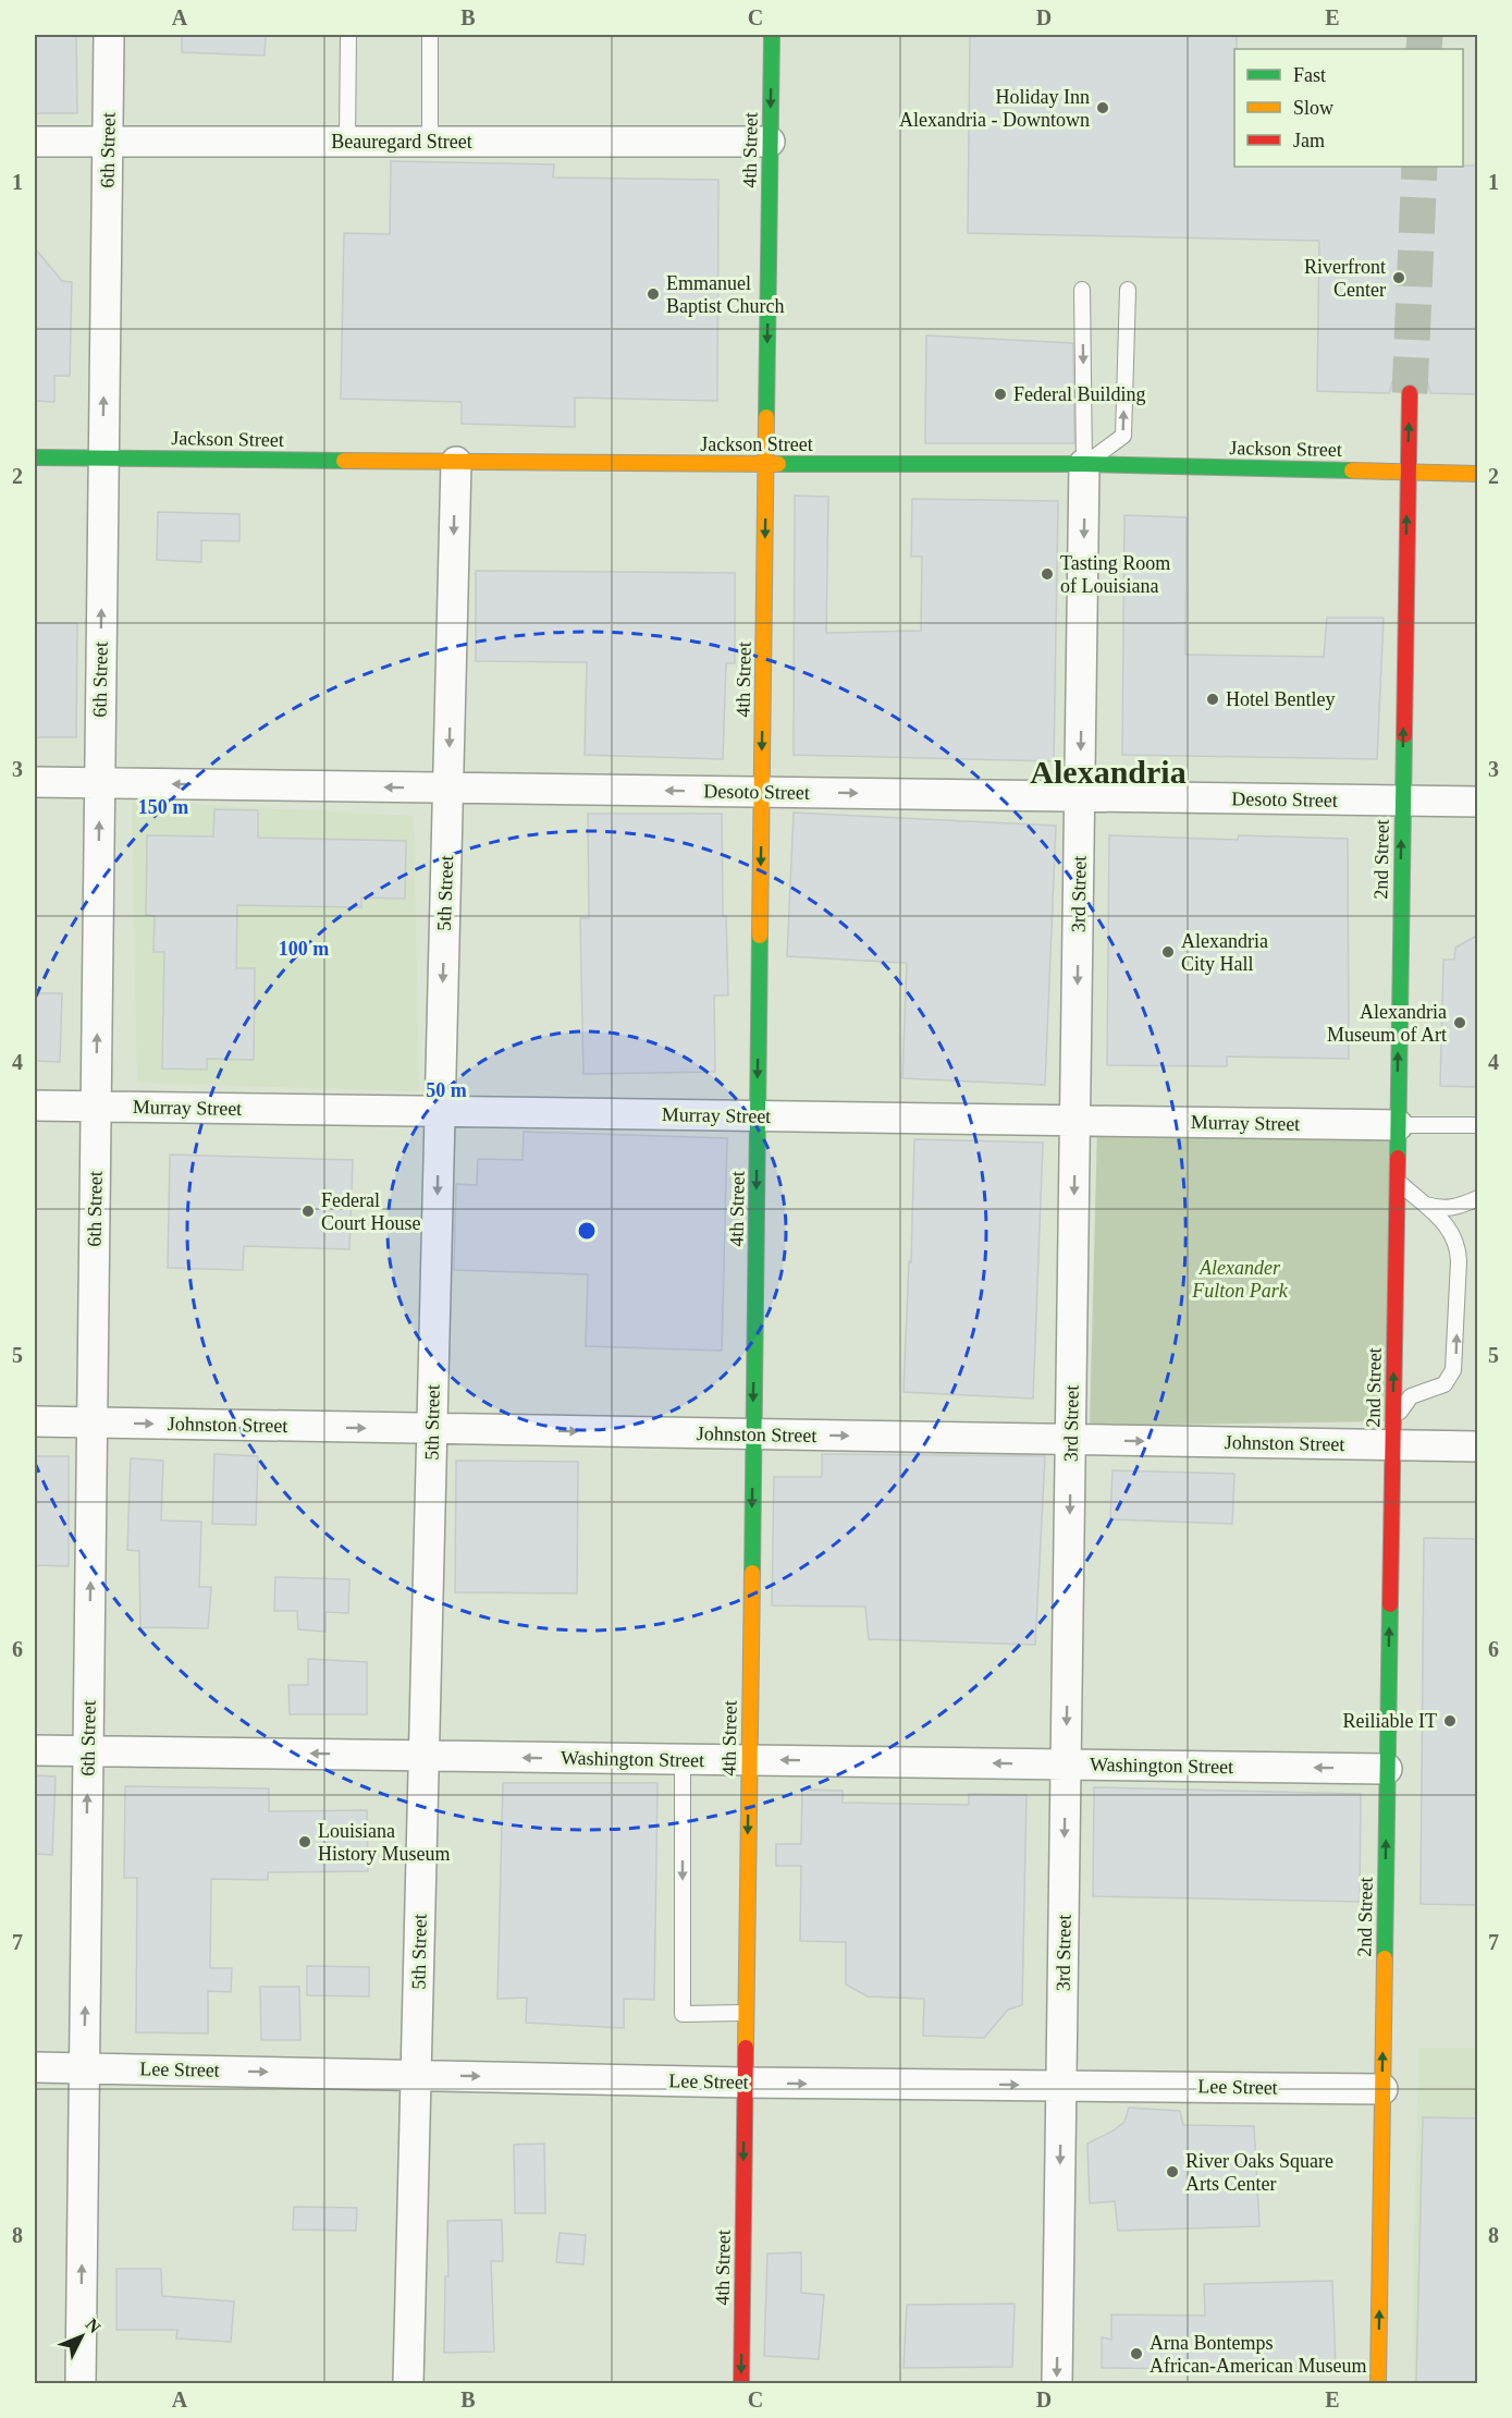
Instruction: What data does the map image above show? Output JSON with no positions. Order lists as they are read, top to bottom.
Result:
{
  "streets": {
    "main road": ["4th Street", "Jackson Street", "2nd Street"],
    "street": [
      "Beauregard Street",
      "6th Street",
      "Desoto Street",
      "5th Street",
      "3rd Street",
      "Murray Street",
      "Johnston Street",
      "Washington Street",
      "Lee Street"
    ]
  },
  "crossings": [
    ["Beauregard Street", "6th Street"],
    ["Beauregard Street", "4th Street"],
    ["6th Street", "Jackson Street"],
    ["6th Street", "Desoto Street"],
    ["6th Street", "Murray Street"],
    ["6th Street", "Johnston Street"],
    ["6th Street", "Washington Street"],
    ["6th Street", "Lee Street"],
    ["4th Street", "Jackson Street"],
    ["4th Street", "Desoto Street"],
    ["4th Street", "Murray Street"],
    ["4th Street", "Johnston Street"],
    ["4th Street", "Washington Street"],
    ["4th Street", "Lee Street"],
    ["Jackson Street", "2nd Street"],
    ["Jackson Street", "5th Street"],
    ["Jackson Street", "3rd Street"],
    ["Desoto Street", "2nd Street"],
    ["Desoto Street", "5th Street"],
    ["Desoto Street", "3rd Street"],
    ["2nd Street", "Murray Street"],
    ["2nd Street", "Johnston Street"],
    ["2nd Street", "Washington Street"],
    ["2nd Street", "Lee Street"],
    ["5th Street", "Murray Street"],
    ["5th Street", "Johnston Street"],
    ["5th Street", "Washington Street"],
    ["5th Street", "Lee Street"],
    ["3rd Street", "Murray Street"],
    ["3rd Street", "Johnston Street"],
    ["3rd Street", "Washington Street"],
    ["3rd Street", "Lee Street"]
  ],
  "one_way": [
    "6th Street",
    "4th Street",
    "2nd Street",
    "5th Street",
    "3rd Street",
    "Johnston Street",
    "Washington Street",
    "Lee Street"
  ],
  "districts": ["Alexandria"],
  "parks": ["Alexander Fulton Park"],
  "places": [
    "Holiday Inn Alexandria - Downtown",
    "Riverfront Center",
    "Emmanuel Baptist Church",
    "Federal Building",
    "Tasting Room of Louisiana",
    "Hotel Bentley",
    "Alexandria City Hall",
    "Alexandria Museum of Art",
    "Federal Court House",
    "Reiliable IT",
    "Louisiana History Museum",
    "River Oaks Square Arts Center",
    "Arna Bontemps African-American Museum"
  ],
  "legend": ["Fast", "Slow", "Jam"],
  "north": "top right",
  "grid": {
    "columns": [
      "A",
      "B",
      "C",
      "D",
      "E"
    ],
    "rows": [
      "1",
      "2",
      "3",
      "4",
      "5",
      "6",
      "7",
      "8"
    ]
  },
  "rings": ["150 m", "100 m", "50 m"]
}
